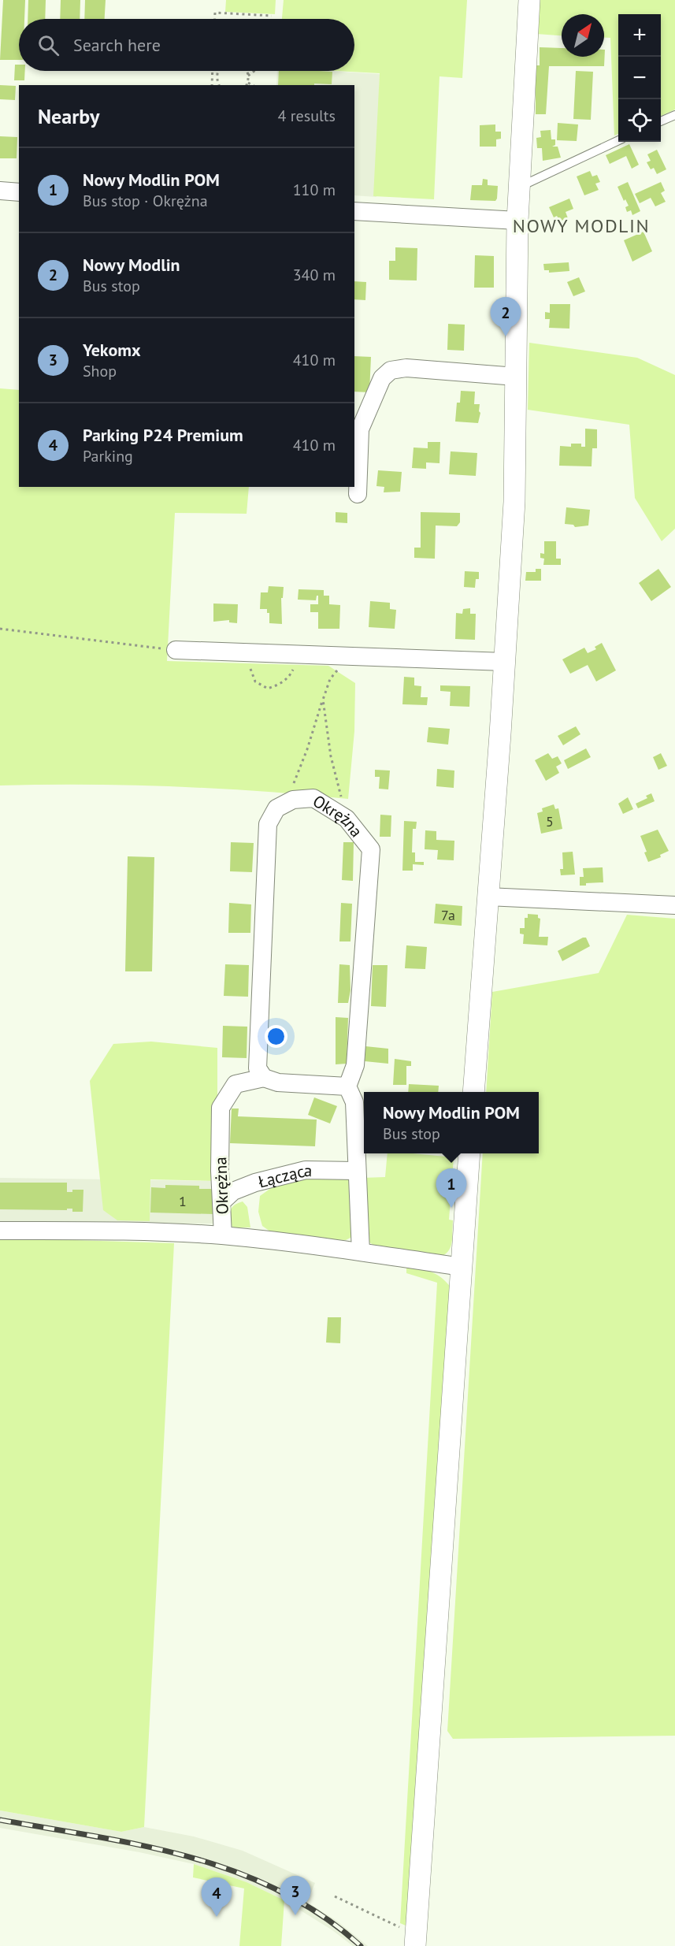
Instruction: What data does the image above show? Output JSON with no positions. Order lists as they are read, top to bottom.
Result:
{
  "streets": {
    "street": ["Okrężna", "Łącząca"]
  },
  "crossings": [
    ["Okrężna", "Łącząca"]
  ],
  "districts": ["NOWY MODLIN"],
  "house_numbers": ["5", "7a", "1"],
  "north": "top right",
  "page": {
    "map_buttons": ["+", "−"],
    "search": "Search here",
    "heading": ["Nearby", "4 results"],
    "list": [
      {
        "mark": "1",
        "name": "Nowy Modlin POM",
        "note": "Bus stop · Okrężna",
        "value": "110 m"
      },
      {
        "mark": "2",
        "name": "Nowy Modlin",
        "note": "Bus stop",
        "value": "340 m"
      },
      {
        "mark": "3",
        "name": "Yekomx",
        "note": "Shop",
        "value": "410 m"
      },
      {
        "mark": "4",
        "name": "Parking P24 Premium",
        "note": "Parking",
        "value": "410 m"
      }
    ],
    "pins": [
      "2",
      "1",
      "3",
      "4"
    ],
    "popup": ["Nowy Modlin POM", "Bus stop"]
  }
}
